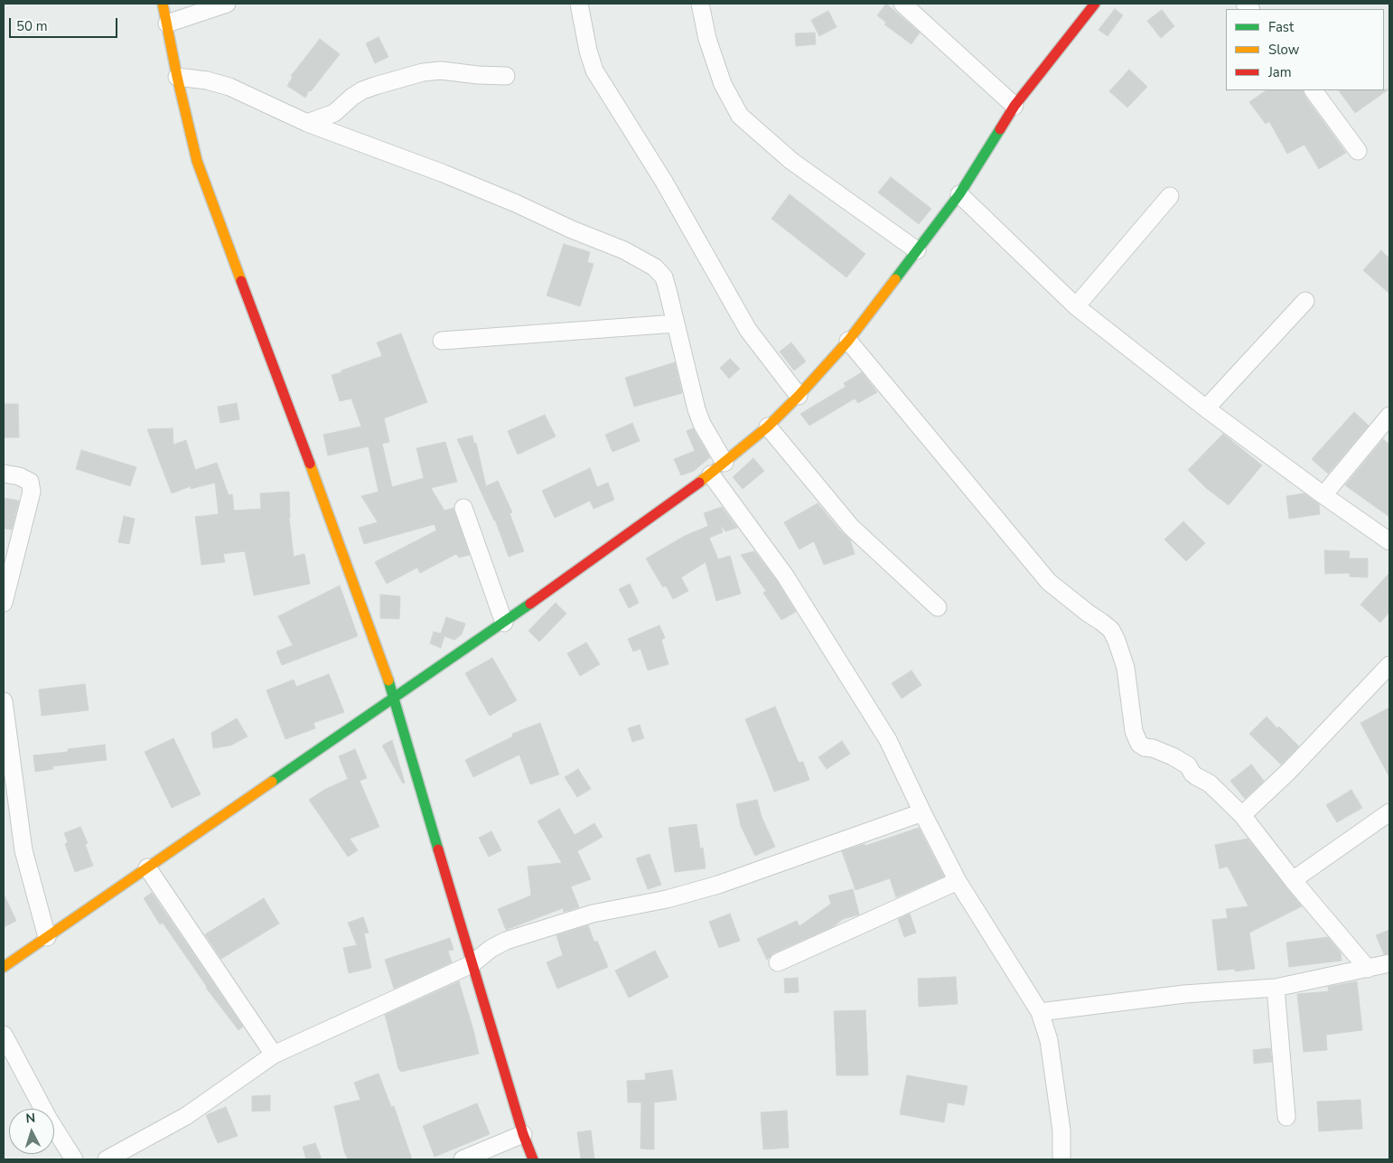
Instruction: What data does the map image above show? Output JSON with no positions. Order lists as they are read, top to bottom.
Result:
{
  "legend": ["Fast", "Slow", "Jam"],
  "scale_bar": "50 m",
  "north": "top"
}
